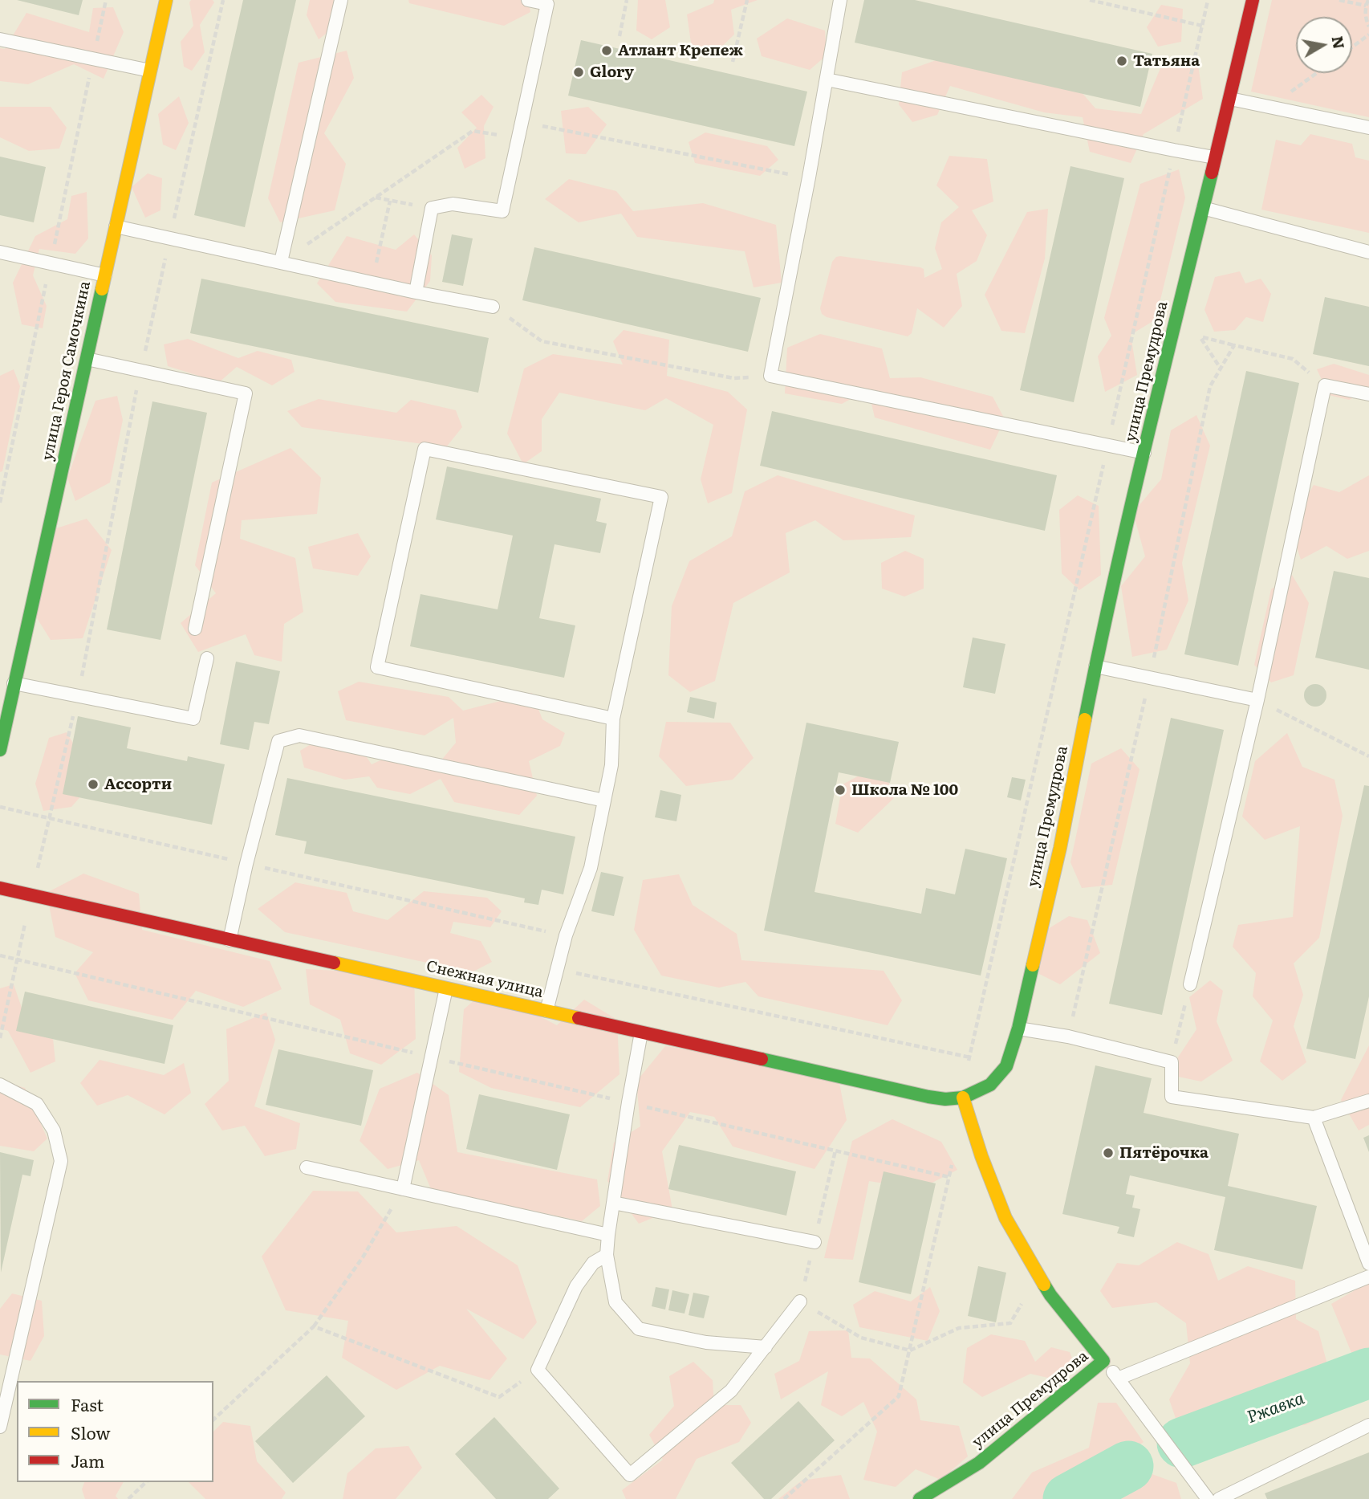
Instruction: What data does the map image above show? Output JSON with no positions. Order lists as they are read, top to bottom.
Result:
{
  "streets": {
    "street": ["улица Героя Самочкина", "улица Премудрова", "Снежная улица"]
  },
  "crossings": [
    ["улица Премудрова", "Снежная улица"]
  ],
  "water": ["Ржавка"],
  "places": [
    "Атлант Крепеж",
    "Татьяна",
    "Glory",
    "Ассорти",
    "Школа № 100",
    "Пятёрочка"
  ],
  "legend": ["Fast", "Slow", "Jam"],
  "north": "right"
}
